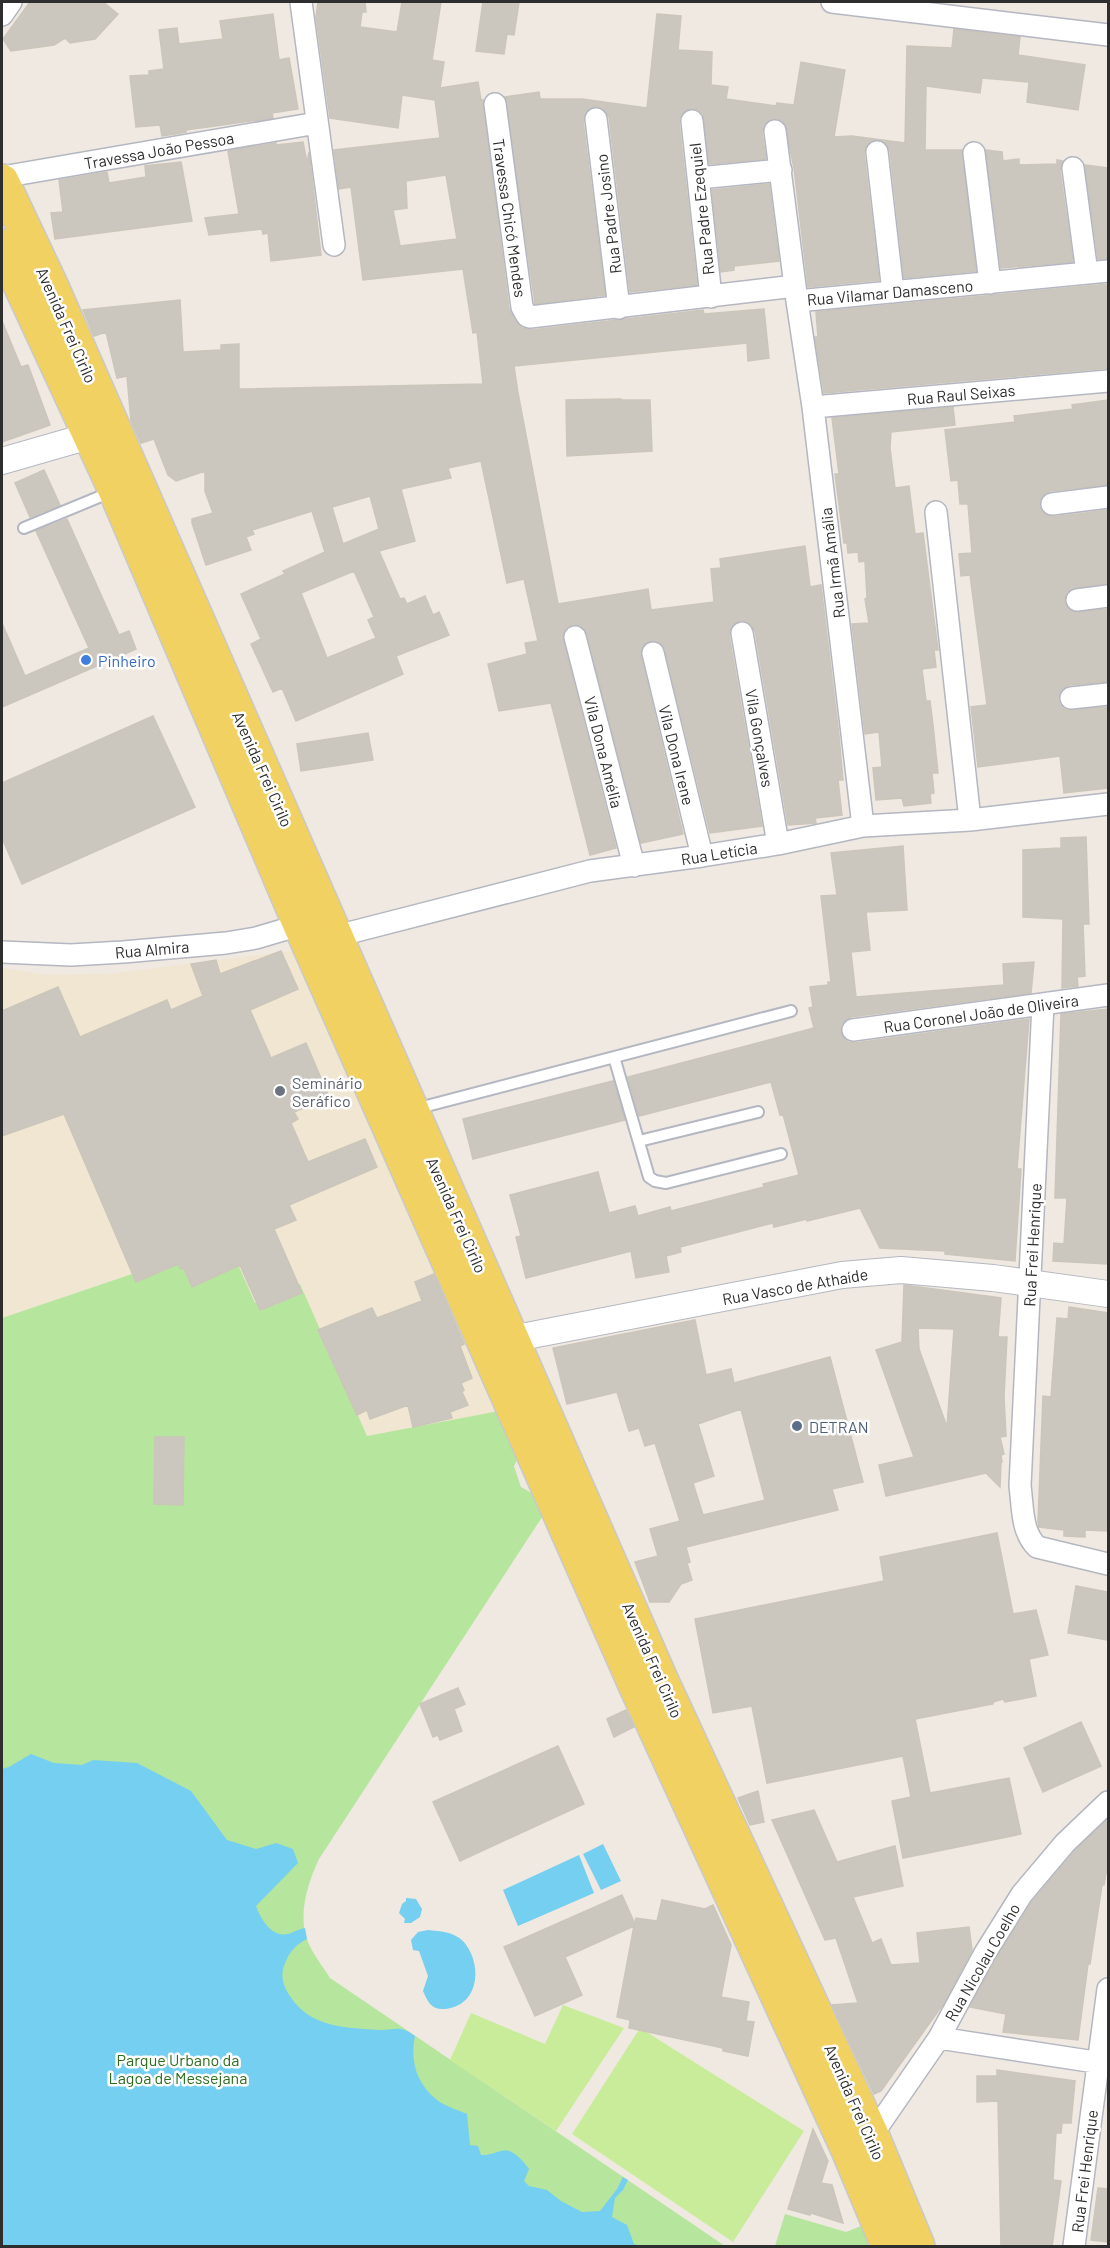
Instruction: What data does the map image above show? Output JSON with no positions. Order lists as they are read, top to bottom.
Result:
{
  "streets": {
    "main road": ["Avenida Frei Cirilo"],
    "street": [
      "Travessa João Pessoa",
      "Rua Padre Ezequiel",
      "Rua Padre Josino",
      "Travessa Chicó Mendes",
      "Rua Vilamar Damasceno",
      "Rua Raul Seixas",
      "Rua Irmã Amália",
      "Vila Gonçalves",
      "Vila Dona Amélia",
      "Vila Dona Irene",
      "Rua Letícia",
      "Rua Almira",
      "Rua Coronel João de Oliveira",
      "Rua Frei Henrique",
      "Rua Vasco de Athaíde",
      "Rua Nicolau Coelho"
    ]
  },
  "crossings": [
    ["Travessa João Pessoa", "Avenida Frei Cirilo"],
    ["Rua Padre Ezequiel", "Rua Vilamar Damasceno"],
    ["Rua Padre Josino", "Rua Vilamar Damasceno"],
    ["Travessa Chicó Mendes", "Rua Vilamar Damasceno"],
    ["Rua Vilamar Damasceno", "Rua Irmã Amália"],
    ["Avenida Frei Cirilo", "Rua Letícia"],
    ["Avenida Frei Cirilo", "Rua Almira"],
    ["Avenida Frei Cirilo", "Rua Vasco de Athaíde"],
    ["Avenida Frei Cirilo", "Rua Nicolau Coelho"],
    ["Rua Raul Seixas", "Rua Irmã Amália"],
    ["Rua Irmã Amália", "Rua Letícia"],
    ["Vila Gonçalves", "Rua Letícia"],
    ["Vila Dona Amélia", "Rua Letícia"],
    ["Vila Dona Irene", "Rua Letícia"],
    ["Rua Letícia", "Rua Almira"],
    ["Rua Coronel João de Oliveira", "Rua Frei Henrique"],
    ["Rua Frei Henrique", "Rua Vasco de Athaíde"]
  ],
  "parks": ["Parque Urbano da Lagoa de Messejana"],
  "places": ["Pinheiro", "Seminário Seráfico", "DETRAN"]
}
